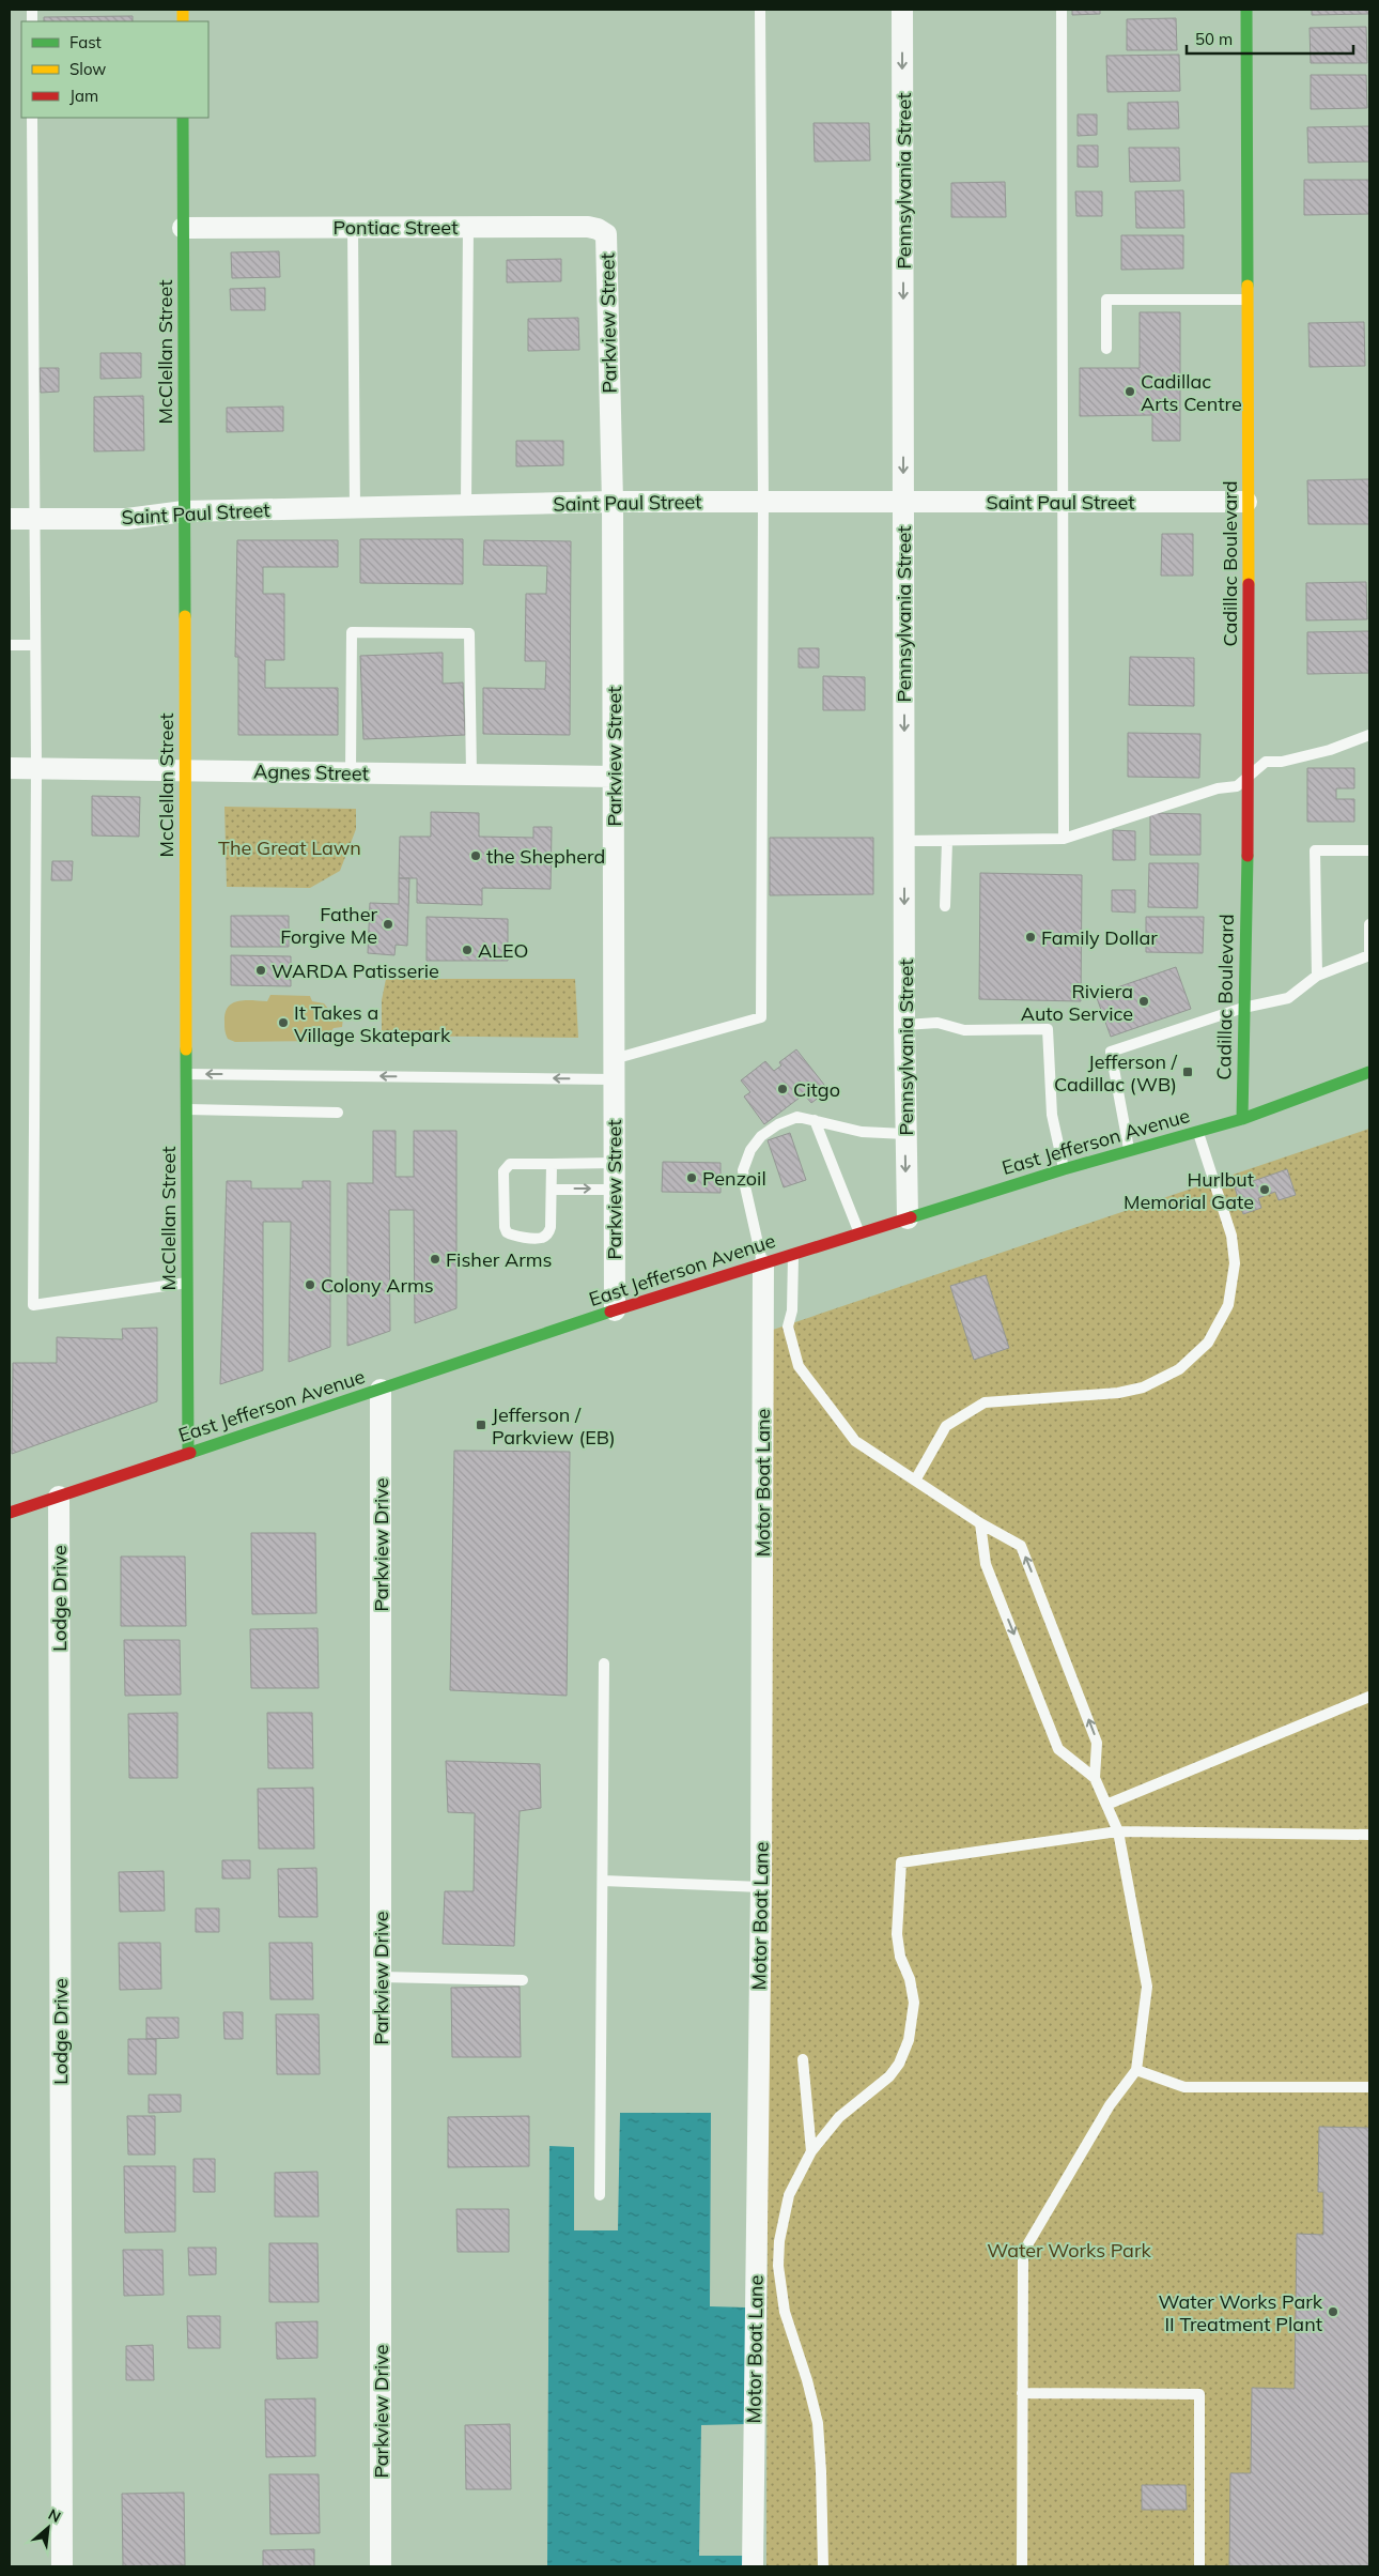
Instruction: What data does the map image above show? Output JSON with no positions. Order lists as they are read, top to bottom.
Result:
{
  "streets": {
    "street": [
      "Pennsylvania Street",
      "Pontiac Street",
      "Parkview Street",
      "McClellan Street",
      "Saint Paul Street",
      "Cadillac Boulevard",
      "Agnes Street",
      "East Jefferson Avenue",
      "Motor Boat Lane",
      "Parkview Drive",
      "Lodge Drive"
    ]
  },
  "crossings": [
    ["Pennsylvania Street", "Saint Paul Street"],
    ["Pennsylvania Street", "East Jefferson Avenue"],
    ["Pontiac Street", "Parkview Street"],
    ["Pontiac Street", "McClellan Street"],
    ["Parkview Street", "Saint Paul Street"],
    ["Parkview Street", "Agnes Street"],
    ["Parkview Street", "East Jefferson Avenue"],
    ["McClellan Street", "Saint Paul Street"],
    ["McClellan Street", "Agnes Street"],
    ["McClellan Street", "East Jefferson Avenue"],
    ["Saint Paul Street", "Cadillac Boulevard"],
    ["Cadillac Boulevard", "East Jefferson Avenue"],
    ["East Jefferson Avenue", "Motor Boat Lane"],
    ["East Jefferson Avenue", "Parkview Drive"],
    ["East Jefferson Avenue", "Lodge Drive"]
  ],
  "one_way": ["Pennsylvania Street"],
  "parks": ["The Great Lawn", "Water Works Park"],
  "places": {
    "other": [
      "Cadillac Arts Centre",
      "the Shepherd",
      "Father Forgive Me",
      "Family Dollar",
      "ALEO",
      "WARDA Patisserie",
      "Riviera Auto Service",
      "It Takes a Village Skatepark",
      "Citgo",
      "Penzoil",
      "Hurlbut Memorial Gate",
      "Fisher Arms",
      "Colony Arms",
      "Water Works Park II Treatment Plant"
    ],
    "transit": ["Jefferson / Cadillac (WB)", "Jefferson / Parkview (EB)"]
  },
  "legend": ["Fast", "Slow", "Jam"],
  "scale_bar": "50 m",
  "north": "top right"
}
